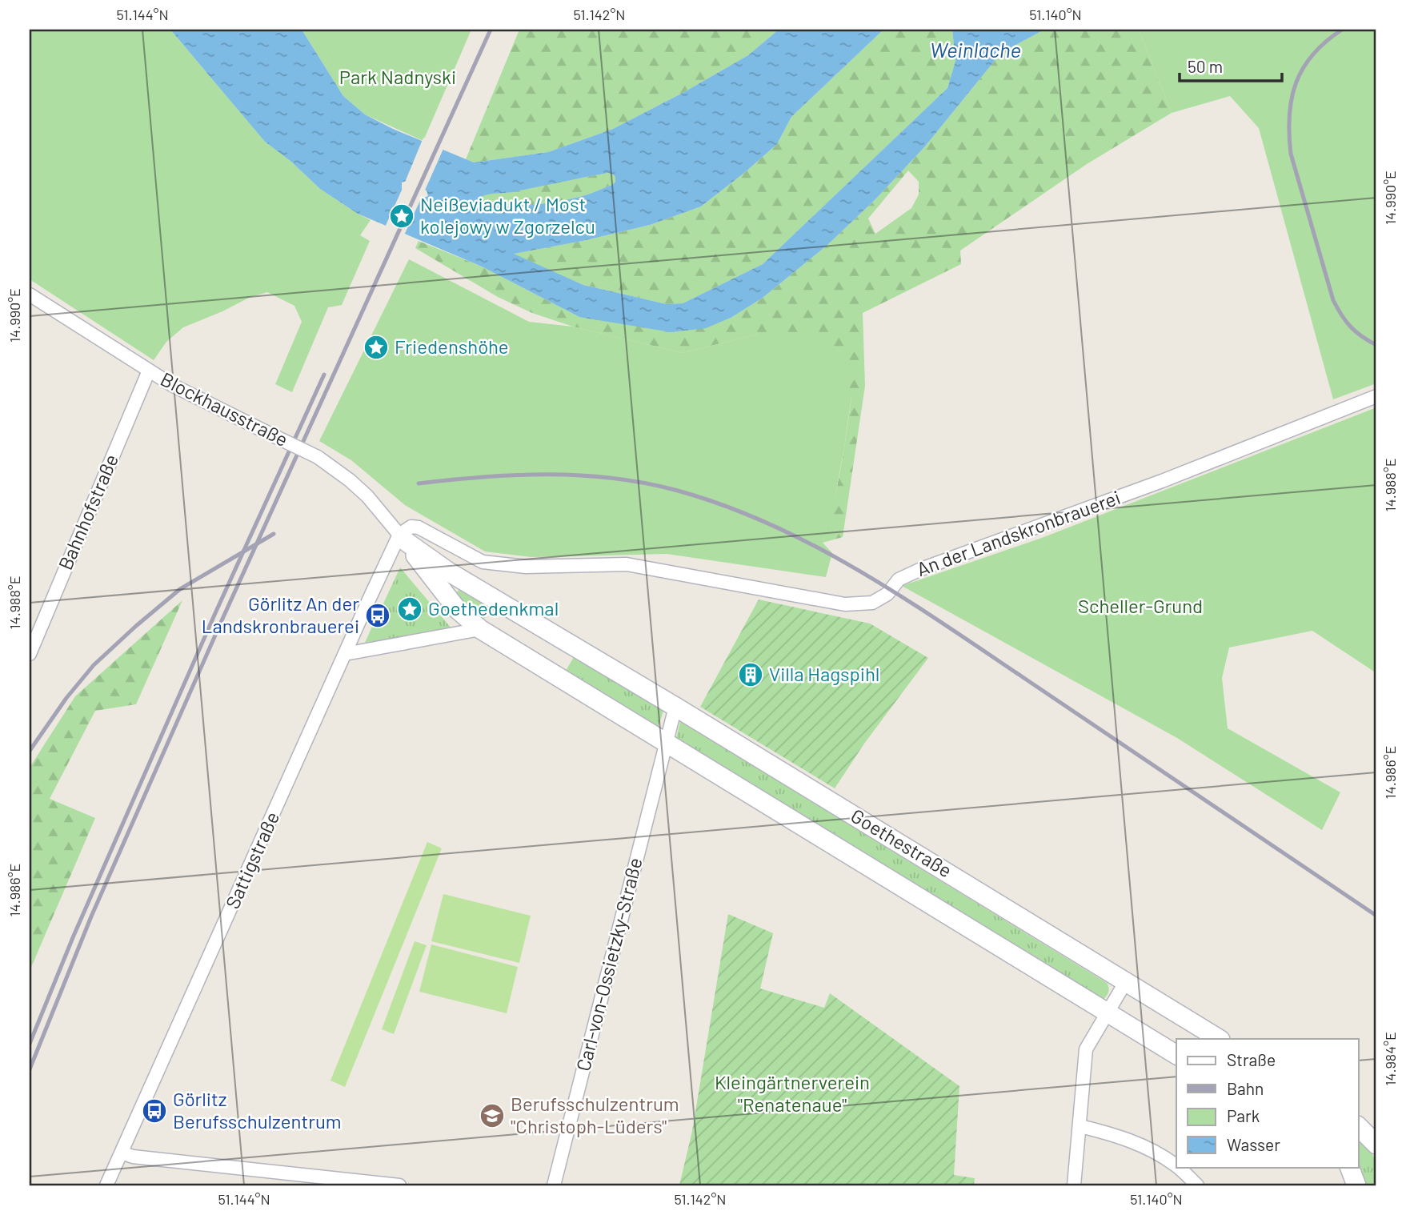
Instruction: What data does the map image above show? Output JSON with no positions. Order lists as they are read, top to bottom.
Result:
{
  "streets": {
    "street": [
      "Blockhausstraße",
      "Bahnhofstraße",
      "An der Landskronbrauerei",
      "Goethestraße",
      "Sattigstraße",
      "Carl-von-Ossietzky-Straße"
    ]
  },
  "crossings": [
    ["Blockhausstraße", "Bahnhofstraße"],
    ["Blockhausstraße", "An der Landskronbrauerei"],
    ["Blockhausstraße", "Goethestraße"],
    ["Blockhausstraße", "Sattigstraße"],
    ["An der Landskronbrauerei", "Goethestraße"],
    ["An der Landskronbrauerei", "Sattigstraße"],
    ["Goethestraße", "Sattigstraße"],
    ["Goethestraße", "Carl-von-Ossietzky-Straße"]
  ],
  "water": ["Weinlache"],
  "parks": ["Park Nadnyski", "Scheller-Grund", "Kleingärtnerverein \"Renatenaue\""],
  "places": {
    "place": ["Neißeviadukt / Most kolejowy w Zgorzelcu", "Friedenshöhe", "Goethedenkmal"],
    "bus stop": ["Görlitz An der Landskronbrauerei", "Görlitz Berufsschulzentrum"],
    "building": ["Villa Hagspihl"],
    "school or university": ["Berufsschulzentrum \"Christoph-Lüders\""]
  },
  "legend": [
    "Straße",
    "Bahn",
    "Park",
    "Wasser"
  ],
  "scale_bar": "50 m",
  "coordinates": [
    "51.144°N",
    "51.142°N",
    "51.140°N",
    "14.990°E",
    "14.988°E",
    "14.986°E",
    "14.984°E"
  ]
}
